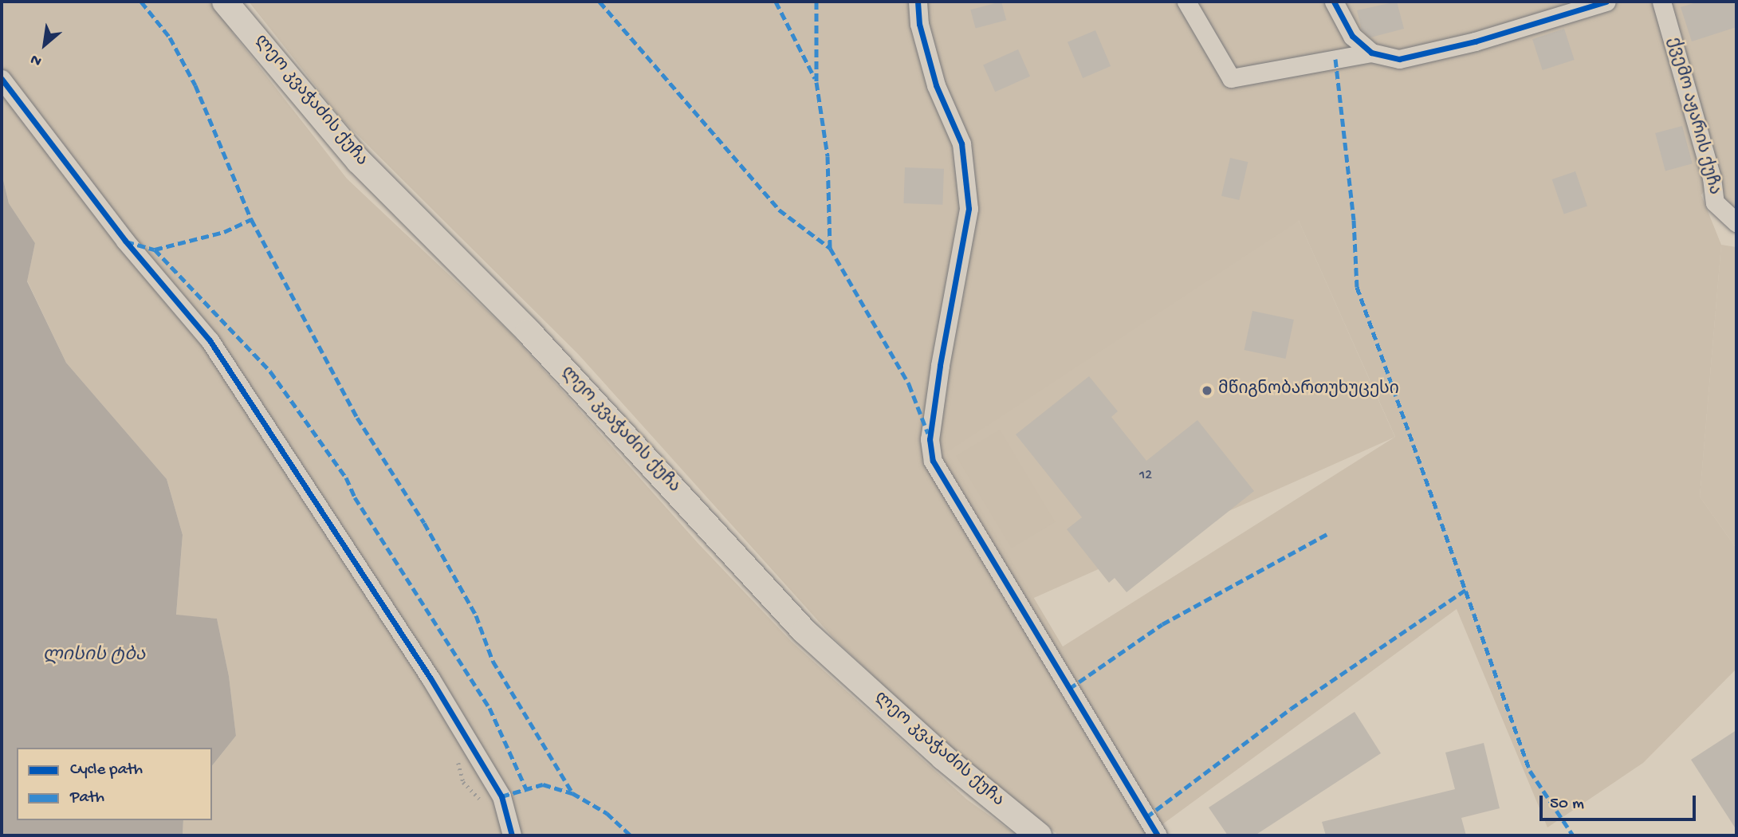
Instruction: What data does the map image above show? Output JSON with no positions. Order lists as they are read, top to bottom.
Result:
{
  "streets": {
    "main road": ["ლეო კვაჭაძის ქუჩა"],
    "street": ["ქვემო აჟარის ქუჩა"]
  },
  "water": ["ლისის ტბა"],
  "places": ["მწიგნობართუხუცესი"],
  "house_numbers": ["12"],
  "legend": ["Cycle path", "Path"],
  "scale_bar": "50 m",
  "north": "bottom left"
}
